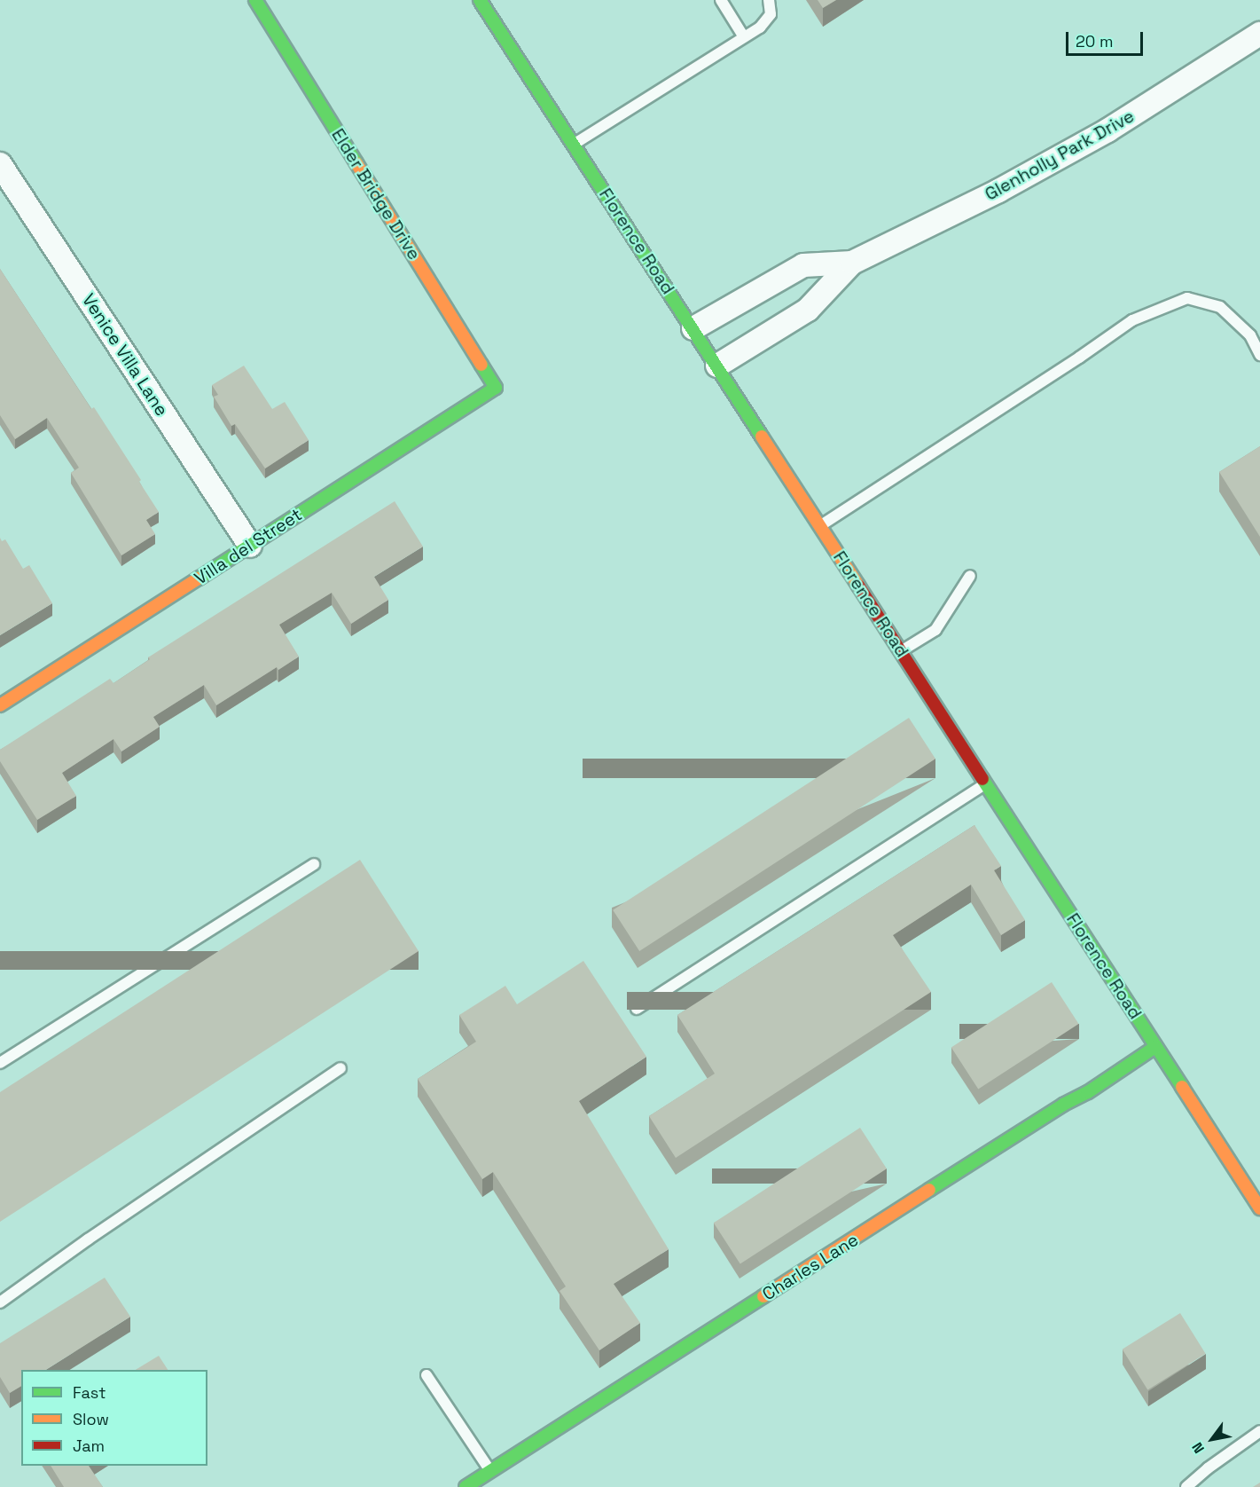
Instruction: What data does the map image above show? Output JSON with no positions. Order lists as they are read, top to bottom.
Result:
{
  "streets": {
    "street": [
      "Glenholly Park Drive",
      "Elder Bridge Drive",
      "Florence Road",
      "Venice Villa Lane",
      "Villa del Street",
      "Charles Lane"
    ]
  },
  "crossings": [
    ["Glenholly Park Drive", "Florence Road"],
    ["Elder Bridge Drive", "Villa del Street"],
    ["Florence Road", "Charles Lane"],
    ["Venice Villa Lane", "Villa del Street"]
  ],
  "legend": ["Fast", "Slow", "Jam"],
  "scale_bar": "20 m",
  "north": "bottom left"
}
